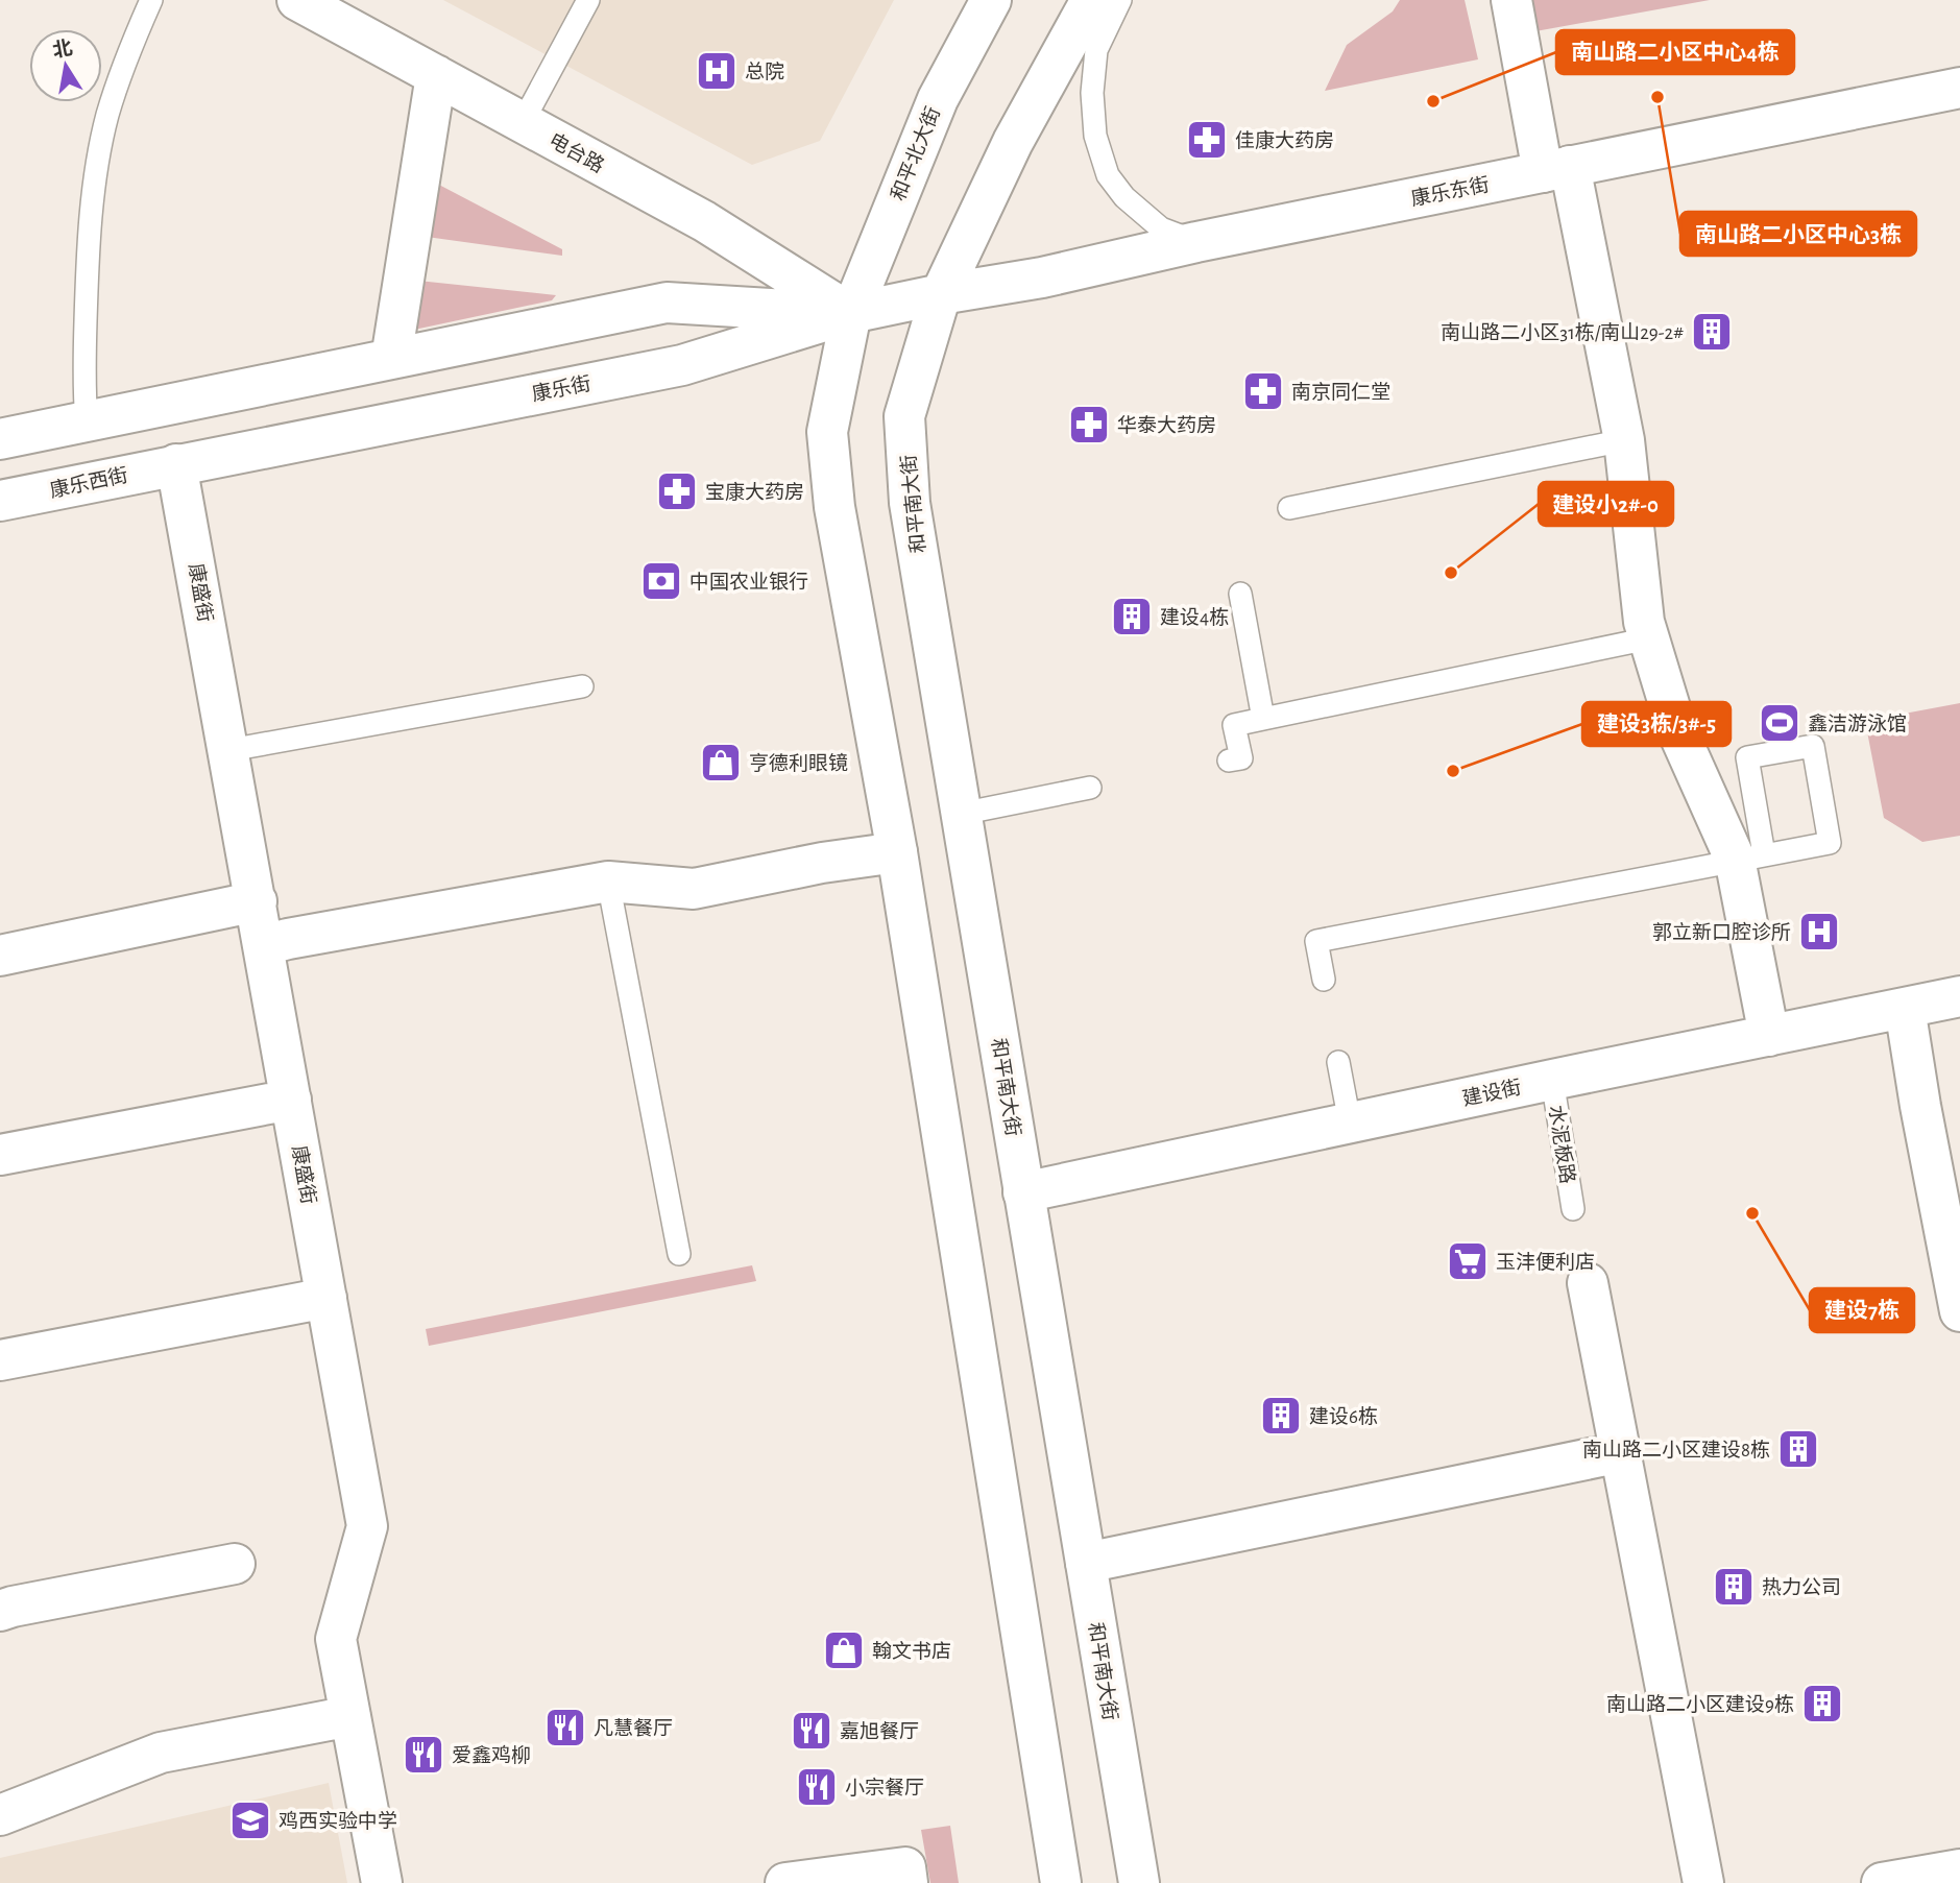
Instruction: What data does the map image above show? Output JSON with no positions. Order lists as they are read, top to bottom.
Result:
{
  "streets": {
    "street": [
      "电台路",
      "和平北大街",
      "康乐东街",
      "康乐街",
      "康乐西街",
      "和平南大街",
      "康盛街",
      "建设街"
    ],
    "lane": ["水泥板路"]
  },
  "crossings": [
    ["电台路", "和平北大街"],
    ["电台路", "康乐街"],
    ["和平北大街", "康乐街"],
    ["康乐东街", "康乐街"],
    ["康乐东街", "和平南大街"],
    ["康乐街", "康乐西街"],
    ["康乐街", "和平南大街"],
    ["康乐街", "康盛街"],
    ["康乐西街", "康盛街"],
    ["和平南大街", "建设街"],
    ["建设街", "水泥板路"]
  ],
  "places": {
    "hospital": ["总院", "郭立新口腔诊所"],
    "other": [
      "南山路二小区中心3栋",
      "南山路二小区中心4栋",
      "建设小2#-0",
      "建设3栋/3#-5",
      "建设7栋"
    ],
    "pharmacy": [
      "佳康大药房",
      "南京同仁堂",
      "华泰大药房",
      "宝康大药房"
    ],
    "building": [
      "南山路二小区31栋/南山29-2#",
      "建设4栋",
      "建设6栋",
      "南山路二小区建设8栋",
      "热力公司",
      "南山路二小区建设9栋"
    ],
    "bank": ["中国农业银行"],
    "sports": ["鑫洁游泳馆"],
    "shop": ["亨德利眼镜", "翰文书店"],
    "supermarket": ["玉沣便利店"],
    "restaurant": [
      "凡慧餐厅",
      "嘉旭餐厅",
      "爱鑫鸡柳",
      "小宗餐厅"
    ],
    "school or university": ["鸡西实验中学"]
  },
  "north": "top"
}
